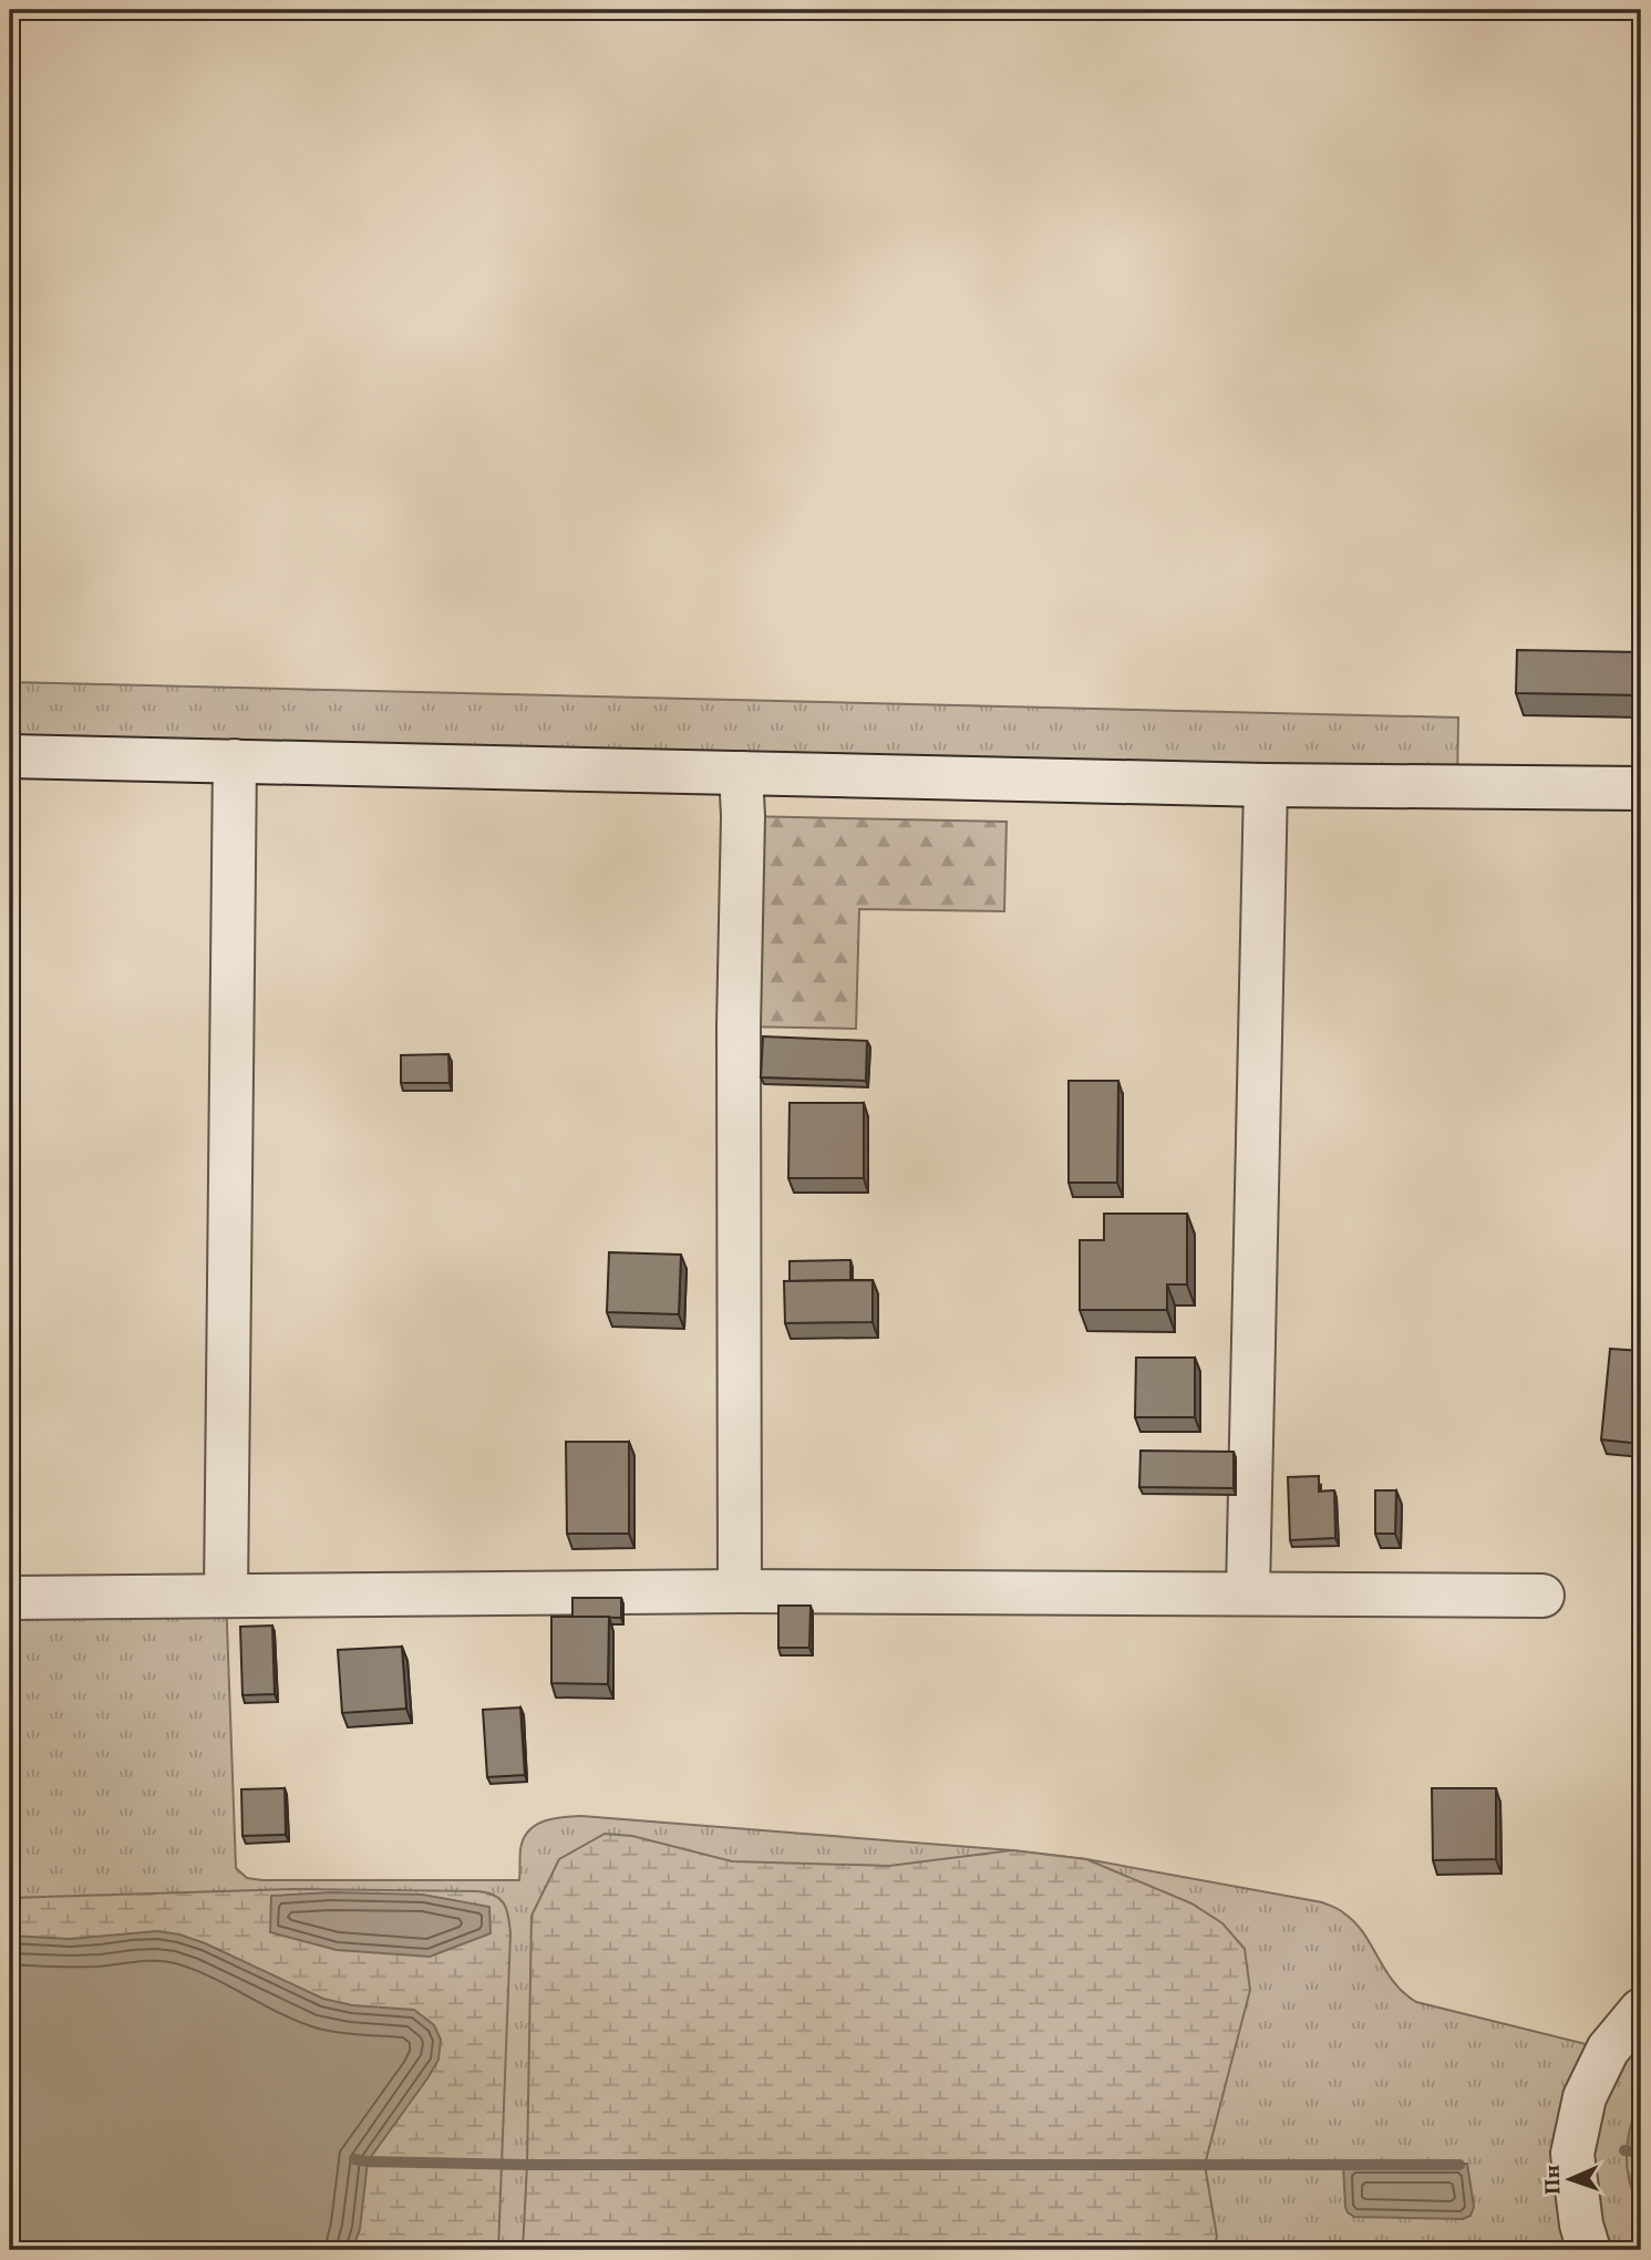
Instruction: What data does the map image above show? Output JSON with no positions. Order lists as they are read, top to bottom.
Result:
{
  "north": "left"
}
